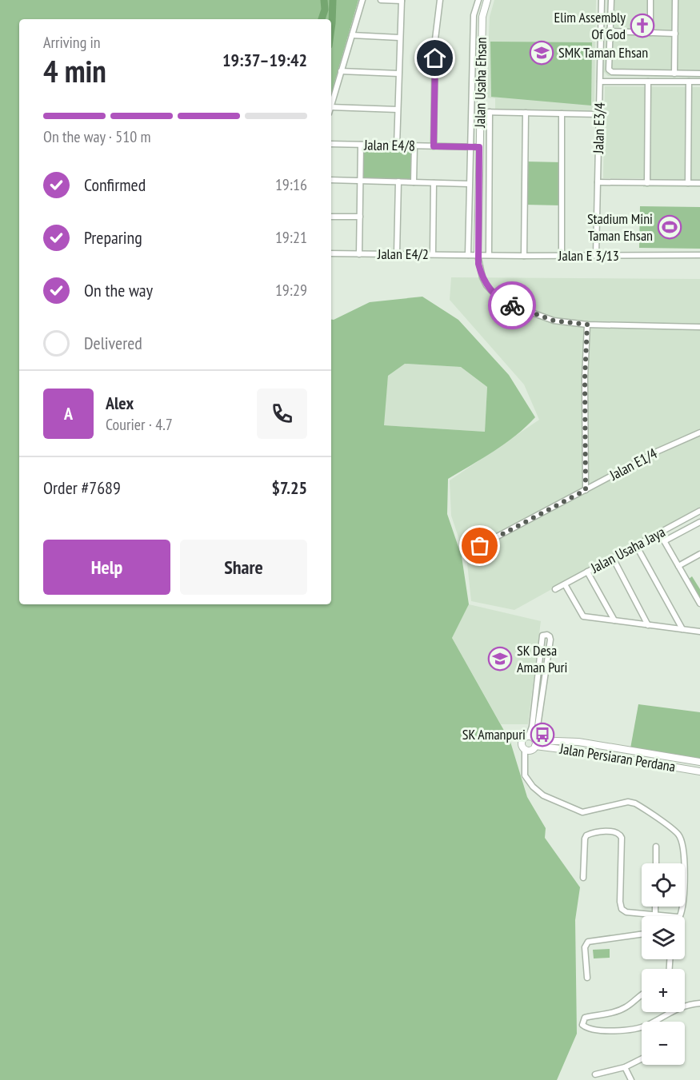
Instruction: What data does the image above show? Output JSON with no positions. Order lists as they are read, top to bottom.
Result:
{
  "streets": {
    "street": [
      "Jalan Usaha Ehsan",
      "Jalan E3/4",
      "Jalan E4/8",
      "Jalan E4/2",
      "Jalan E 3/13",
      "Jalan E1/4",
      "Jalan Usaha Jaya",
      "Jalan Persiaran Perdana"
    ]
  },
  "crossings": [
    ["Jalan Usaha Ehsan", "Jalan E4/8"],
    ["Jalan Usaha Ehsan", "Jalan E4/2"],
    ["Jalan Usaha Ehsan", "Jalan E 3/13"],
    ["Jalan E3/4", "Jalan E 3/13"],
    ["Jalan E4/2", "Jalan E 3/13"]
  ],
  "places": {
    "church": ["Elim Assembly Of God"],
    "school or university": ["SMK Taman Ehsan", "SK Desa Aman Puri"],
    "sports": ["Stadium Mini Taman Ehsan"],
    "bus stop": ["SK Amanpuri"]
  },
  "page": {
    "heading": ["4 min", "Arriving in", "19:37–19:42"],
    "panel": [
      "Alex",
      "Courier · 4.7",
      "Order #7689",
      "$7.25"
    ],
    "bar": "On the way · 510 m",
    "list": [
      ["Confirmed", "19:16"],
      ["Preparing", "19:21"],
      ["On the way", "19:29"],
      "Delivered"
    ],
    "round": "A",
    "buttons": ["Help", "Share"],
    "map_buttons": ["+", "−"]
  }
}
